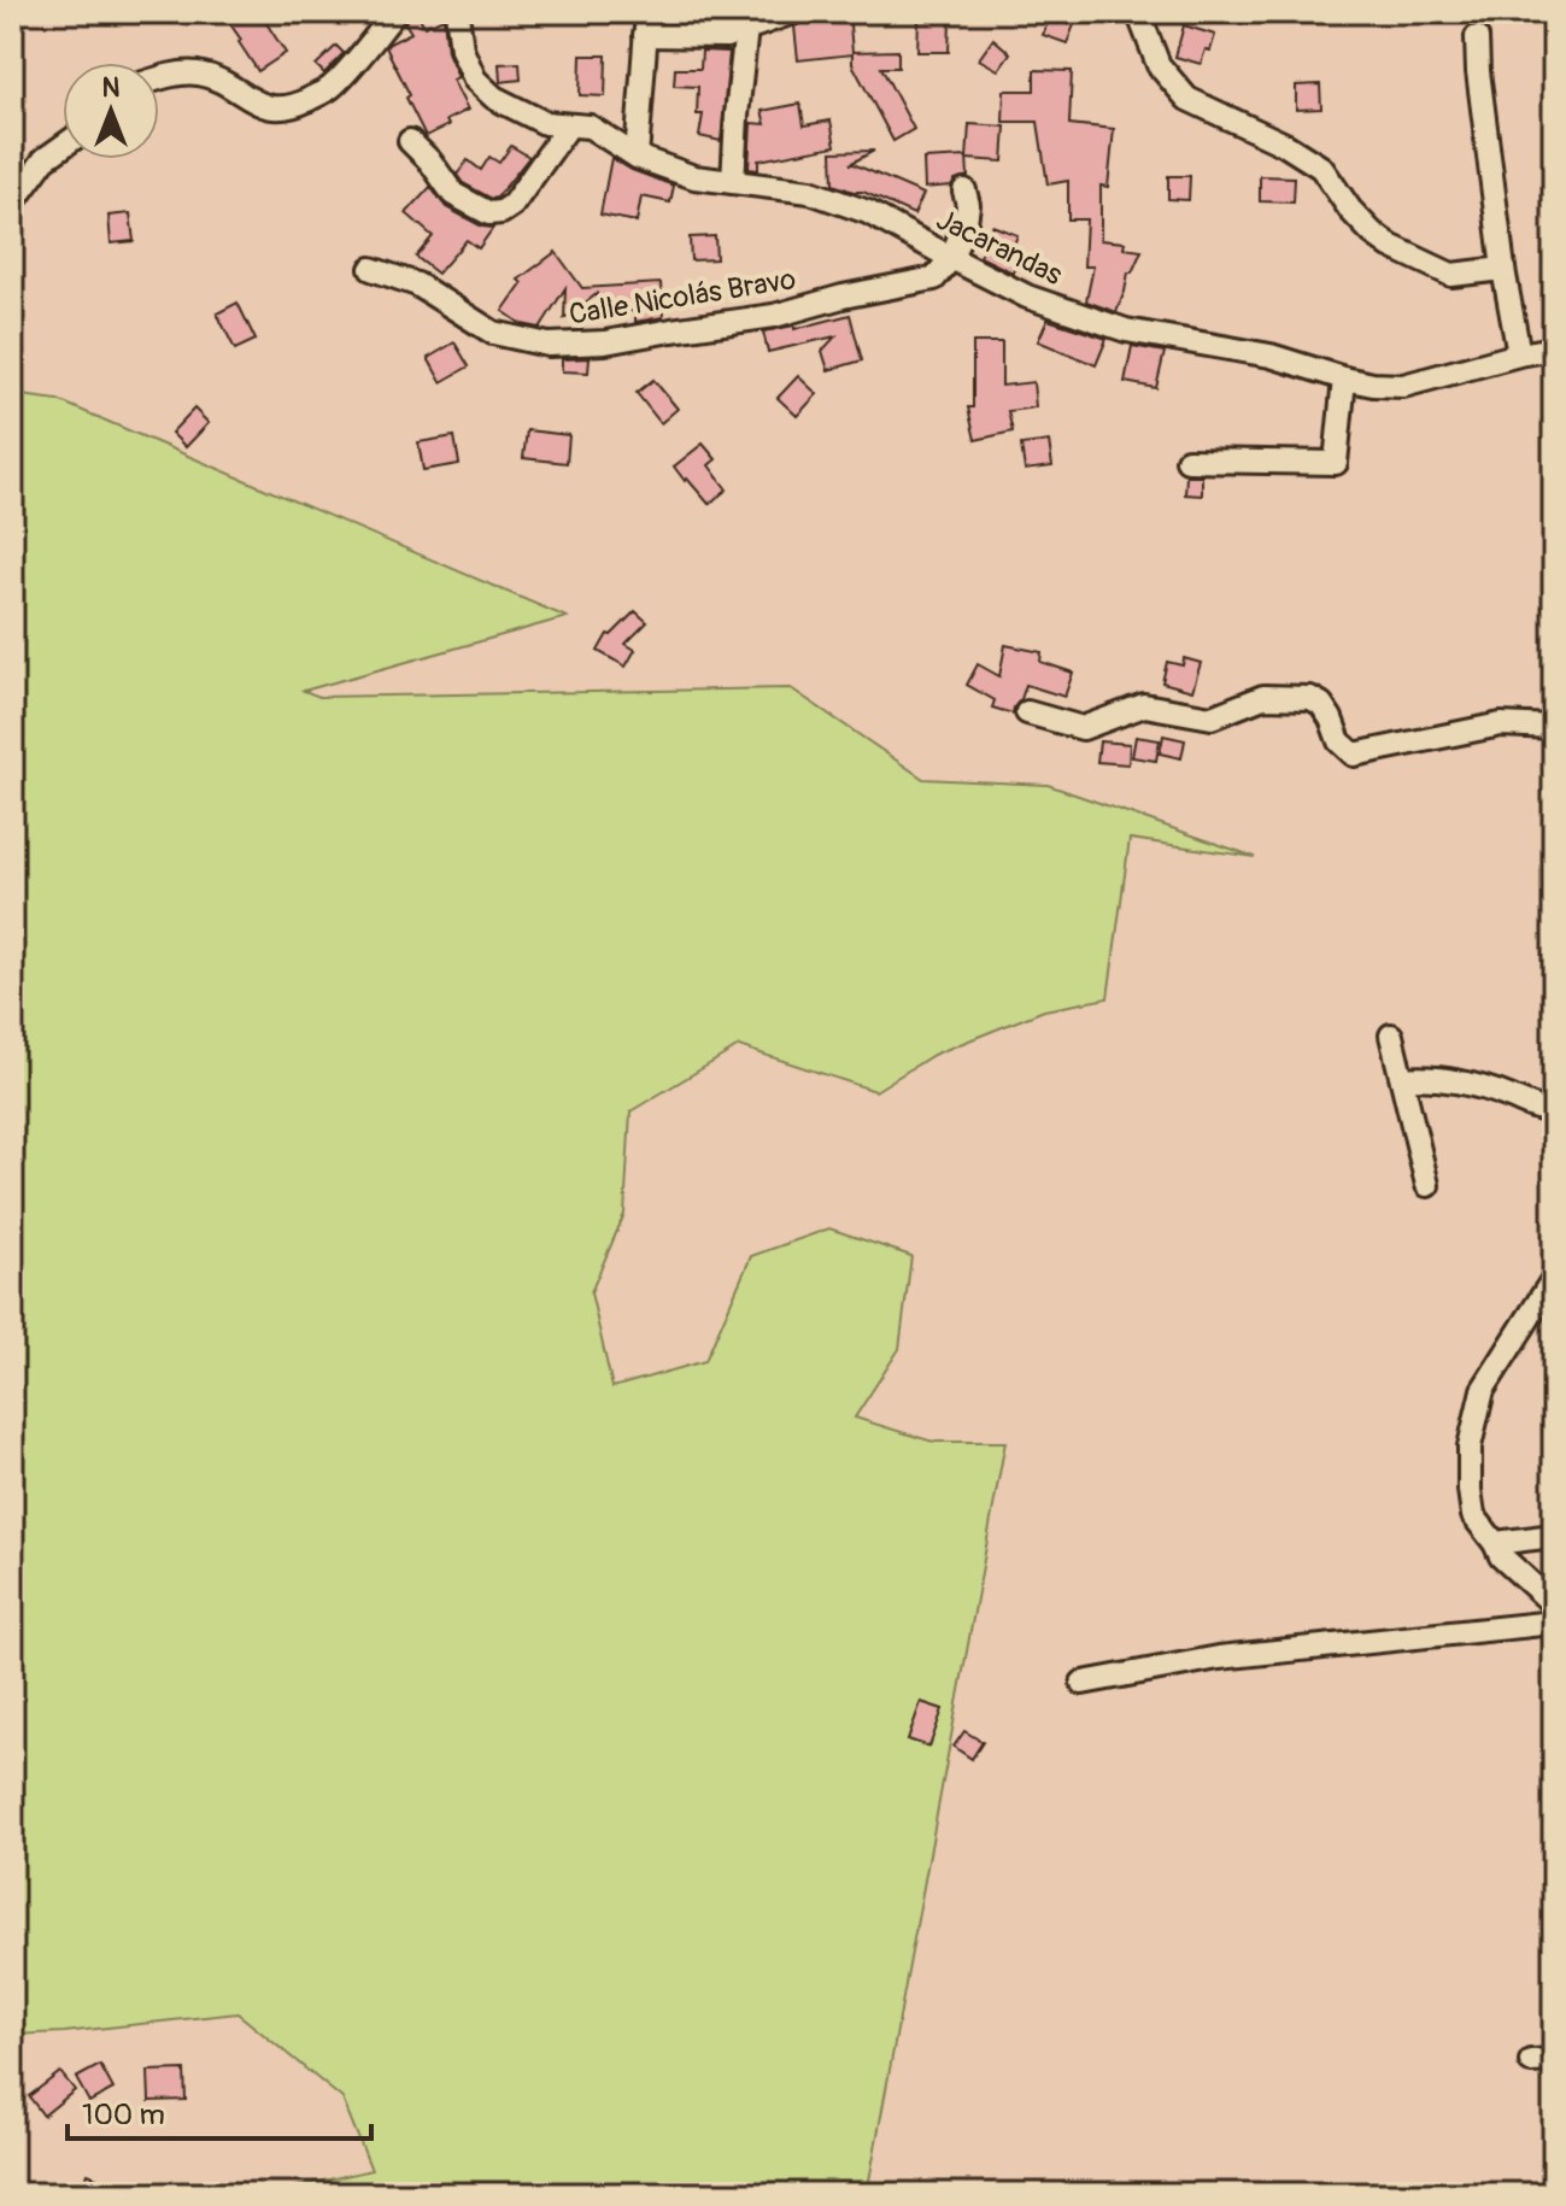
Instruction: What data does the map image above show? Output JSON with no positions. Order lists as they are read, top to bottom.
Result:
{
  "streets": {
    "street": ["Jacarandas", "Calle Nicolás Bravo"]
  },
  "crossings": [
    ["Jacarandas", "Calle Nicolás Bravo"]
  ],
  "scale_bar": "100 m",
  "north": "top"
}
